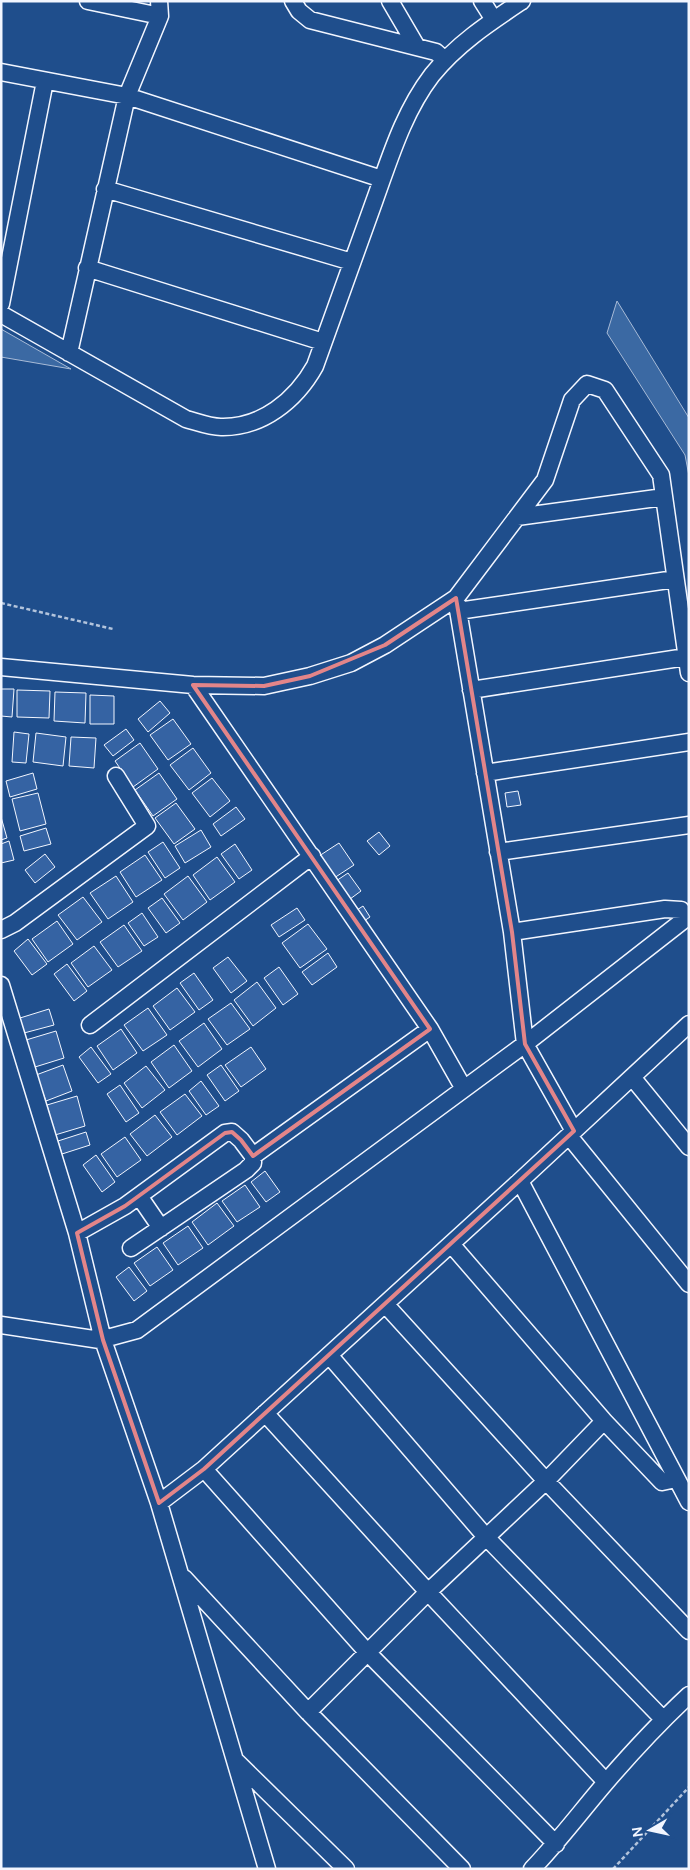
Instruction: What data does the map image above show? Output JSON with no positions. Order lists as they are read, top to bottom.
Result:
{
  "north": "left"
}
